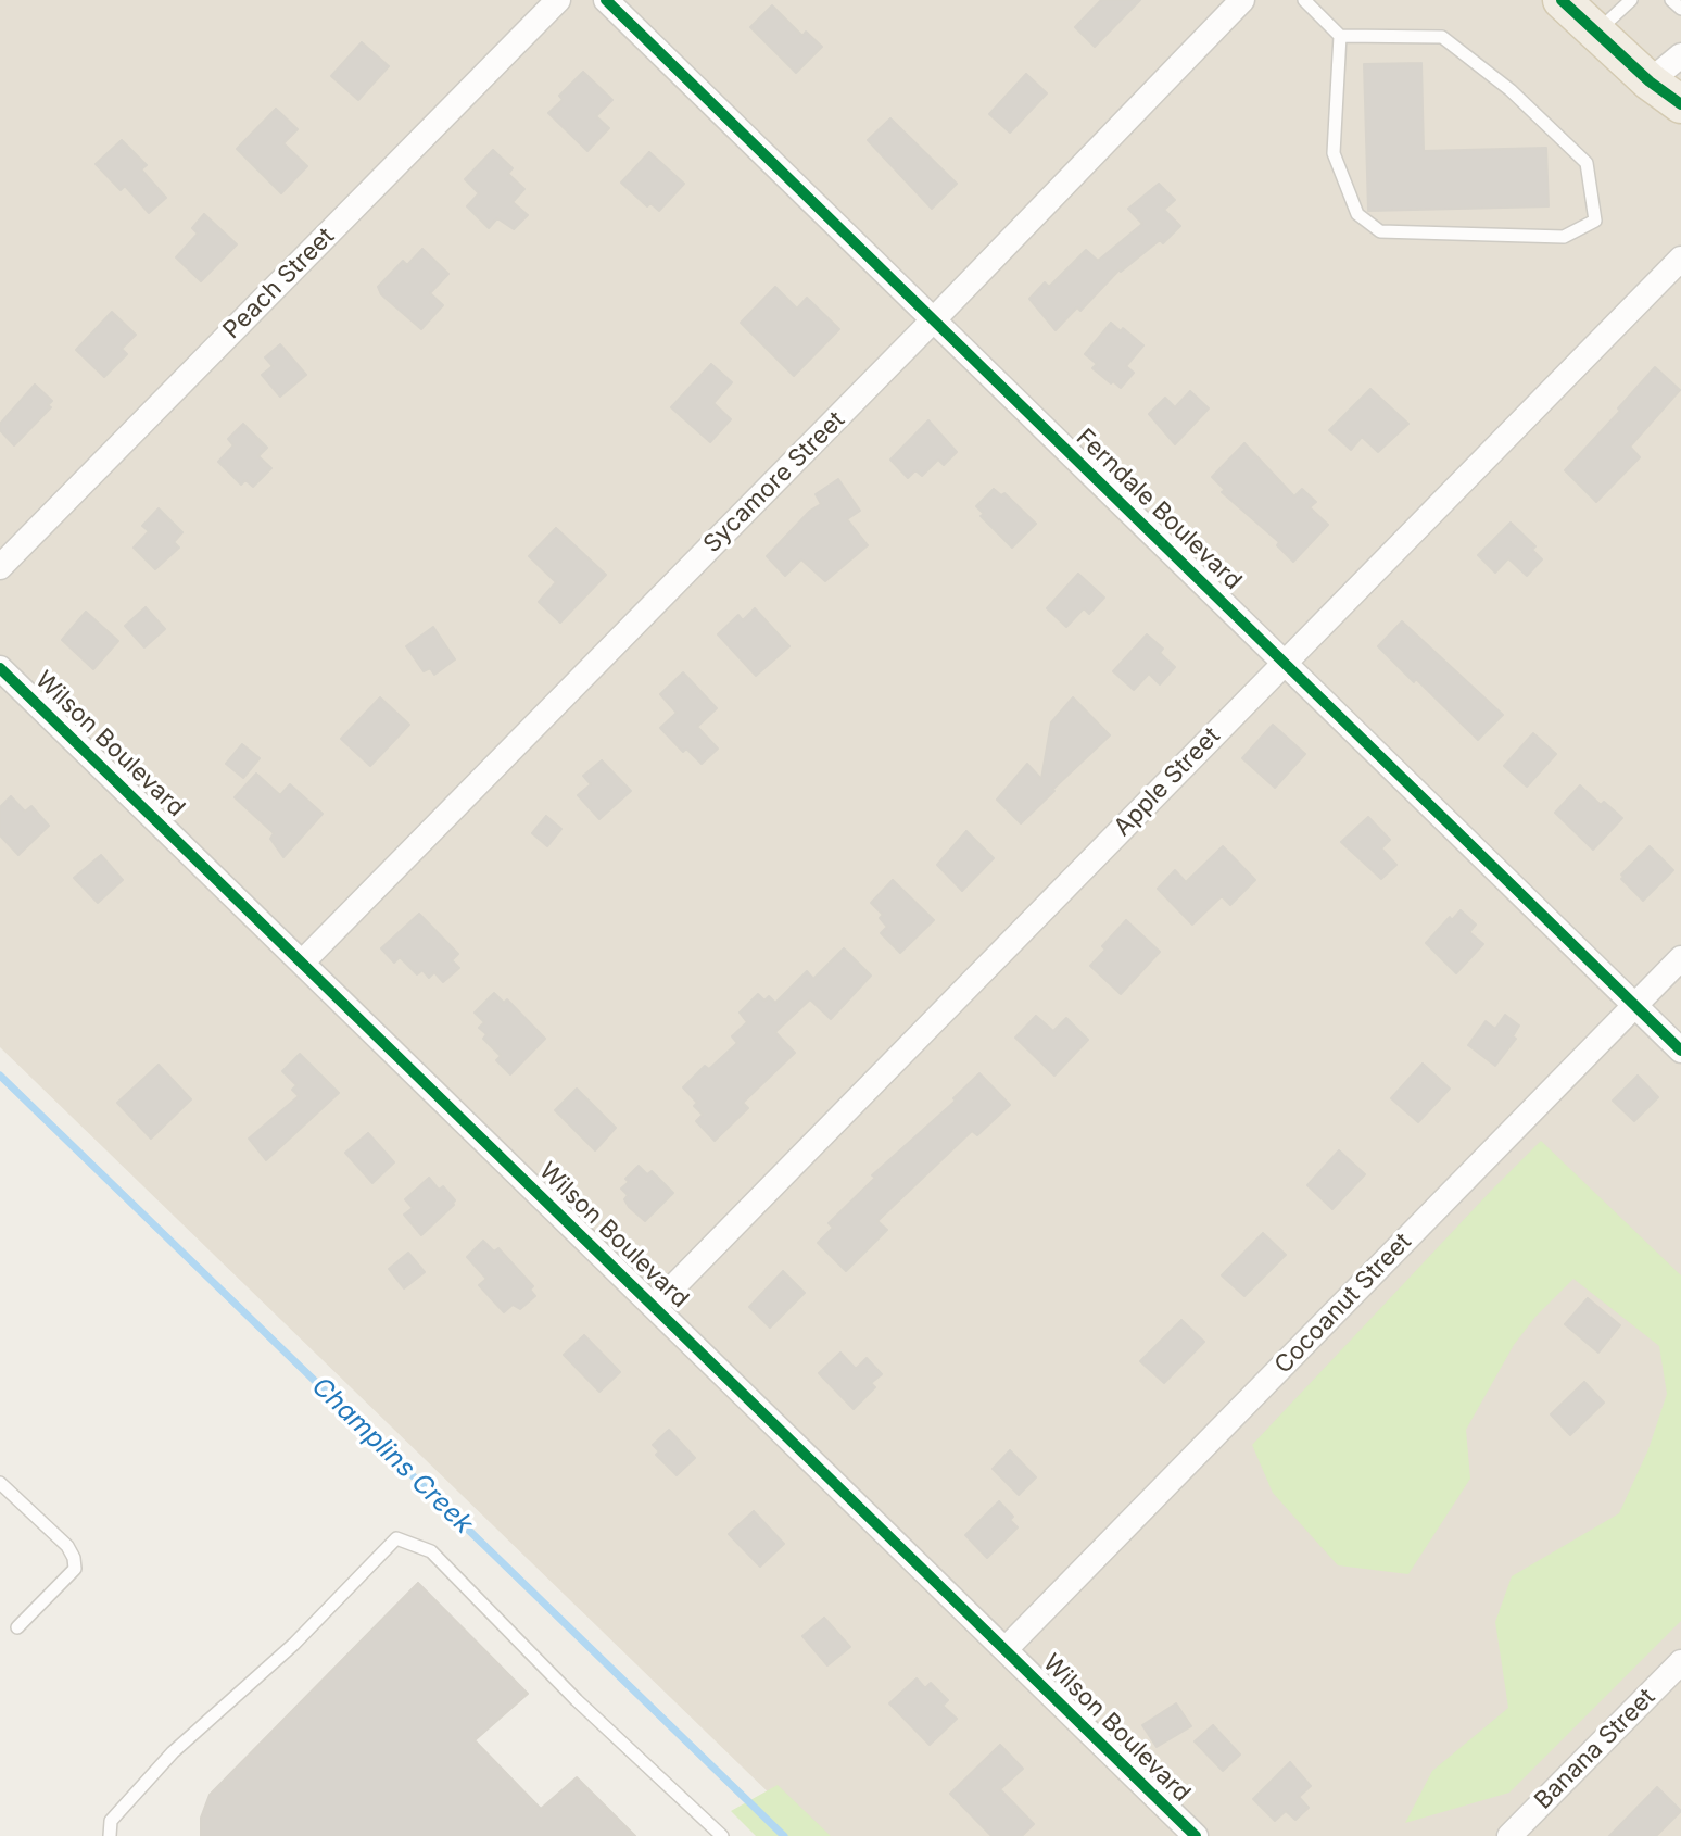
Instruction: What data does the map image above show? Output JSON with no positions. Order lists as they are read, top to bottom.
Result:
{
  "streets": {
    "street": [
      "Peach Street",
      "Sycamore Street",
      "Ferndale Boulevard",
      "Wilson Boulevard",
      "Apple Street",
      "Cocoanut Street",
      "Banana Street"
    ]
  },
  "crossings": [
    ["Sycamore Street", "Ferndale Boulevard"],
    ["Sycamore Street", "Wilson Boulevard"],
    ["Ferndale Boulevard", "Apple Street"],
    ["Ferndale Boulevard", "Cocoanut Street"],
    ["Wilson Boulevard", "Apple Street"],
    ["Wilson Boulevard", "Cocoanut Street"]
  ],
  "water": ["Champlins Creek"]
}
